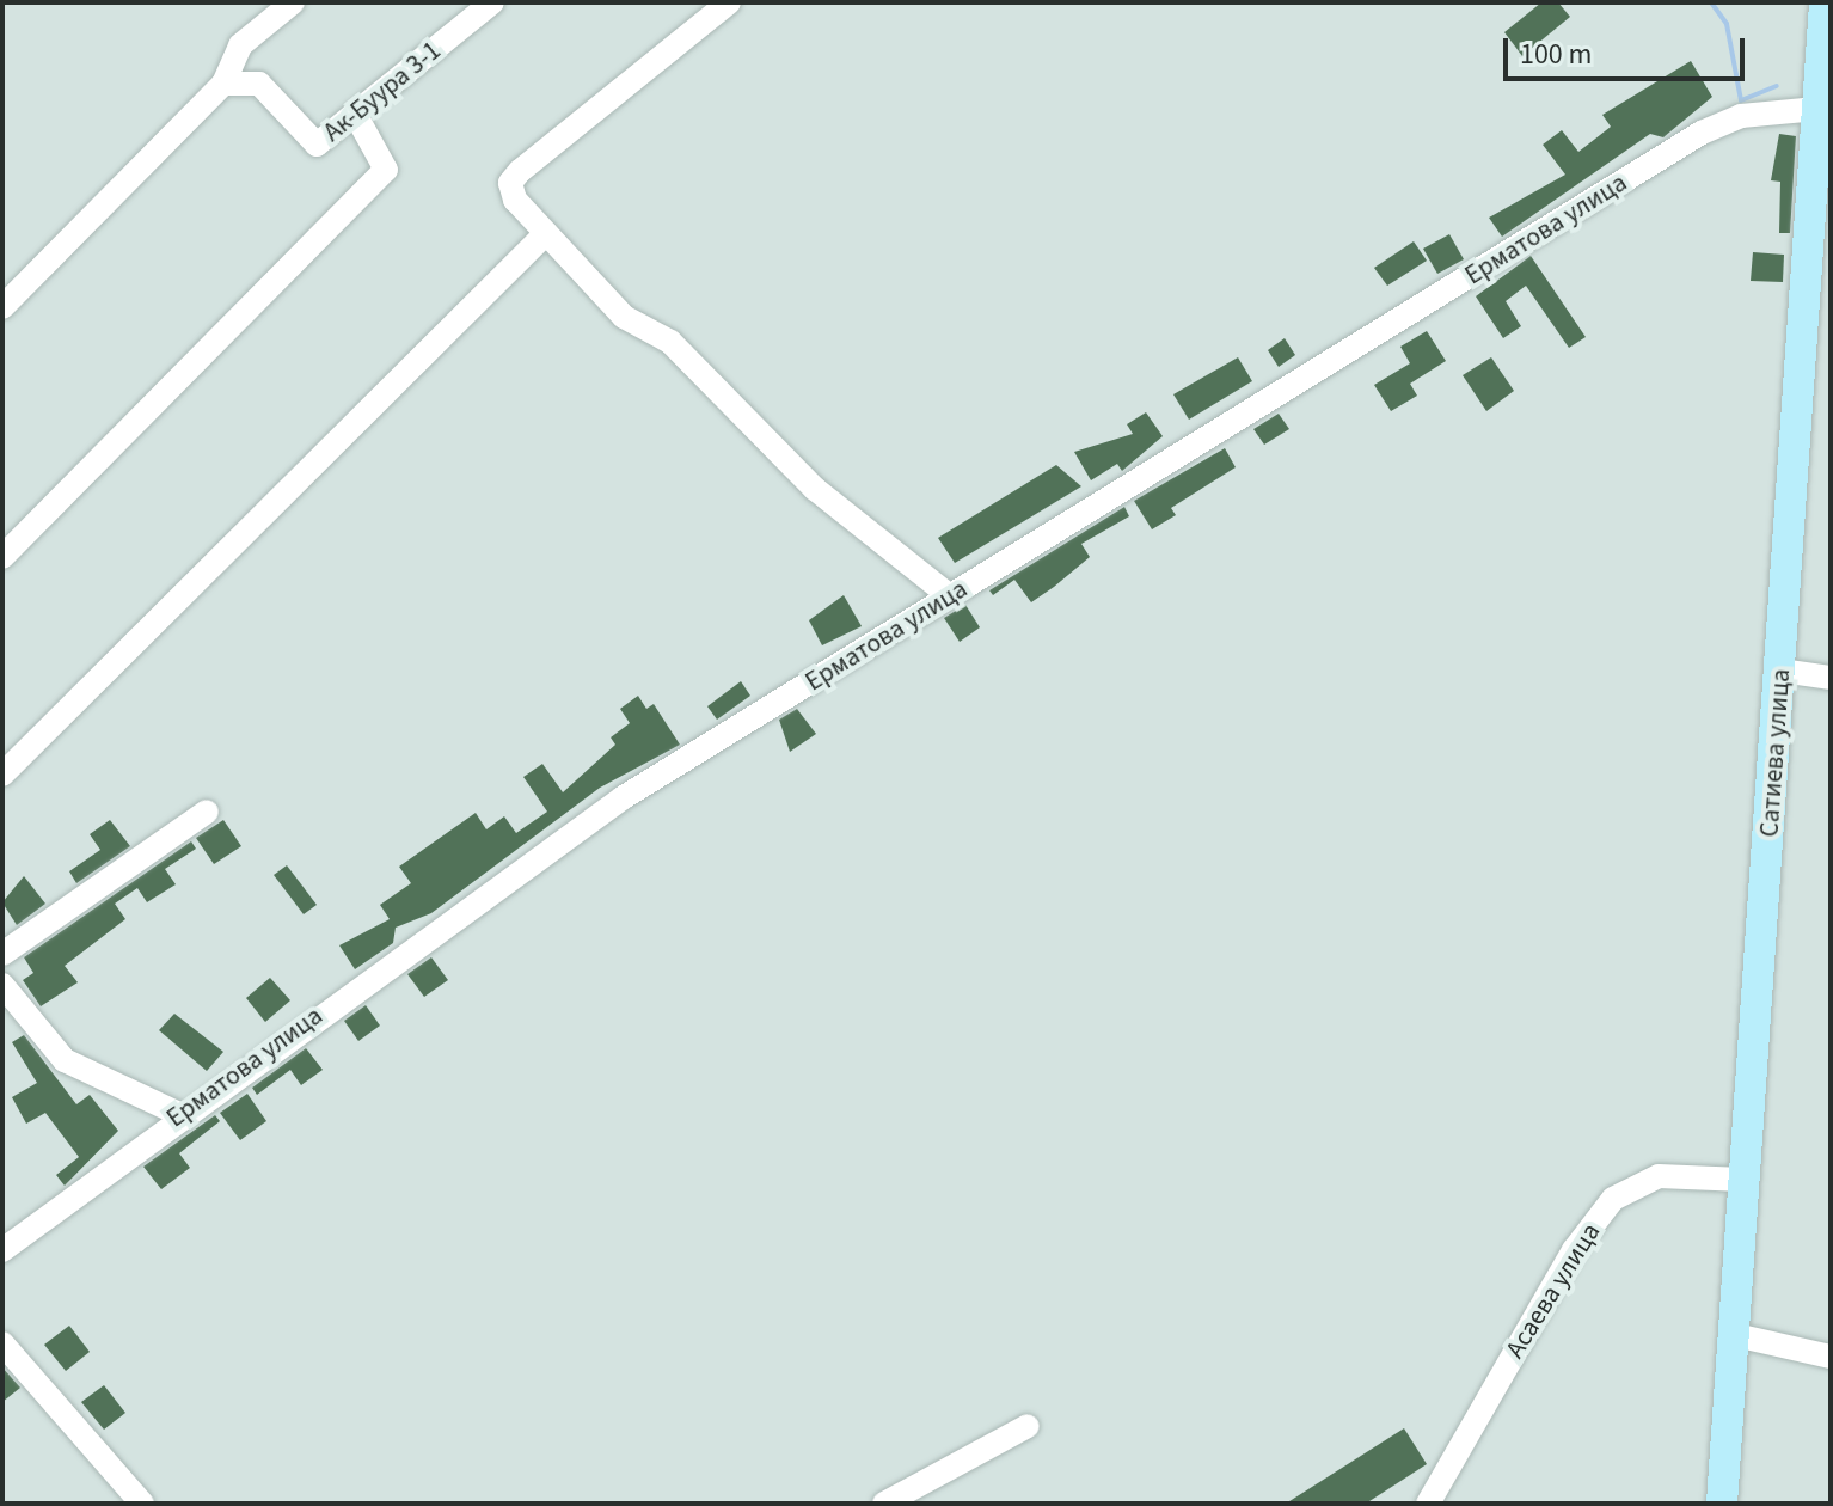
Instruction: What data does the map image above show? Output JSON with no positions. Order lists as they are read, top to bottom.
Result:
{
  "streets": {
    "main road": ["Сатиева улица"],
    "street": ["Ак-Буура 3-1", "Ерматова улица", "Асаева улица"]
  },
  "crossings": [
    ["Ерматова улица", "Сатиева улица"],
    ["Сатиева улица", "Асаева улица"]
  ],
  "scale_bar": "100 m"
}
